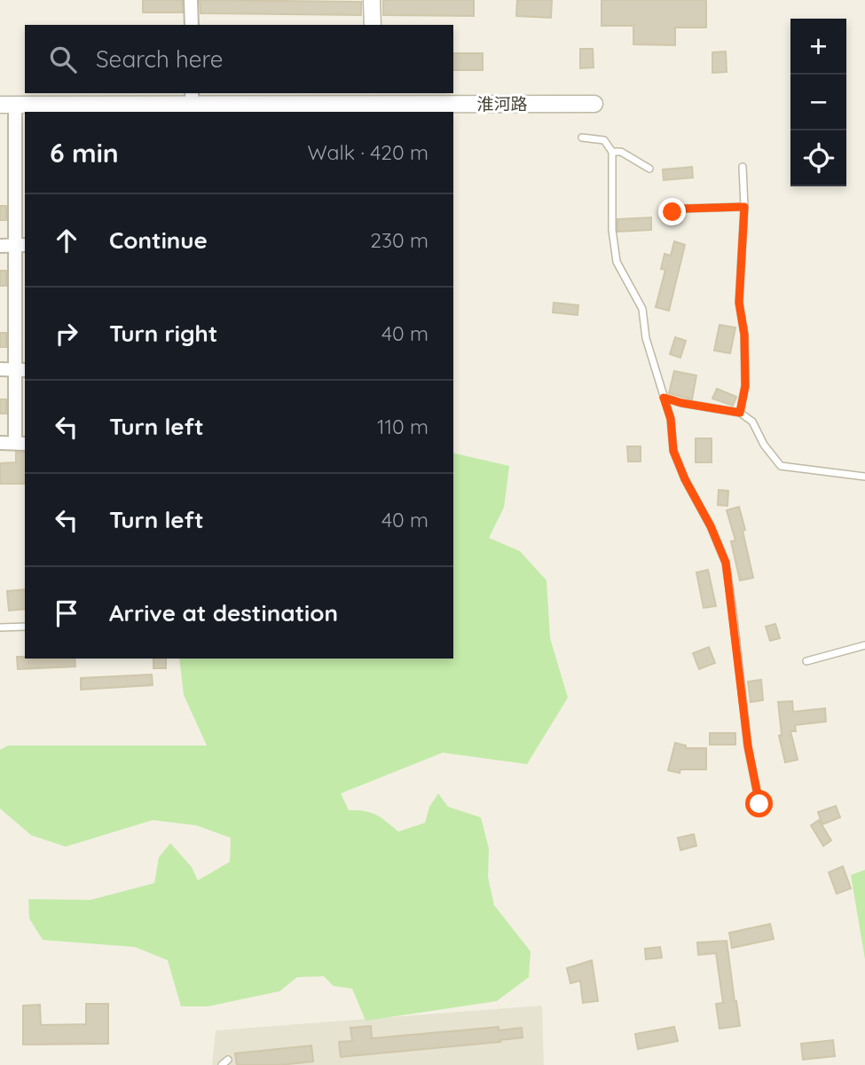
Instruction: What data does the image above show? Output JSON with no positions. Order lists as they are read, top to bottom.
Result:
{
  "streets": {
    "street": ["淮河路"]
  },
  "page": {
    "map_buttons": ["+", "−"],
    "search": "Search here",
    "heading": ["6 min", "Walk · 420 m"],
    "list": [
      ["Continue", "230 m"],
      ["Turn right", "40 m"],
      ["Turn left", "110 m"],
      ["Turn left", "40 m"],
      "Arrive at destination"
    ]
  }
}
